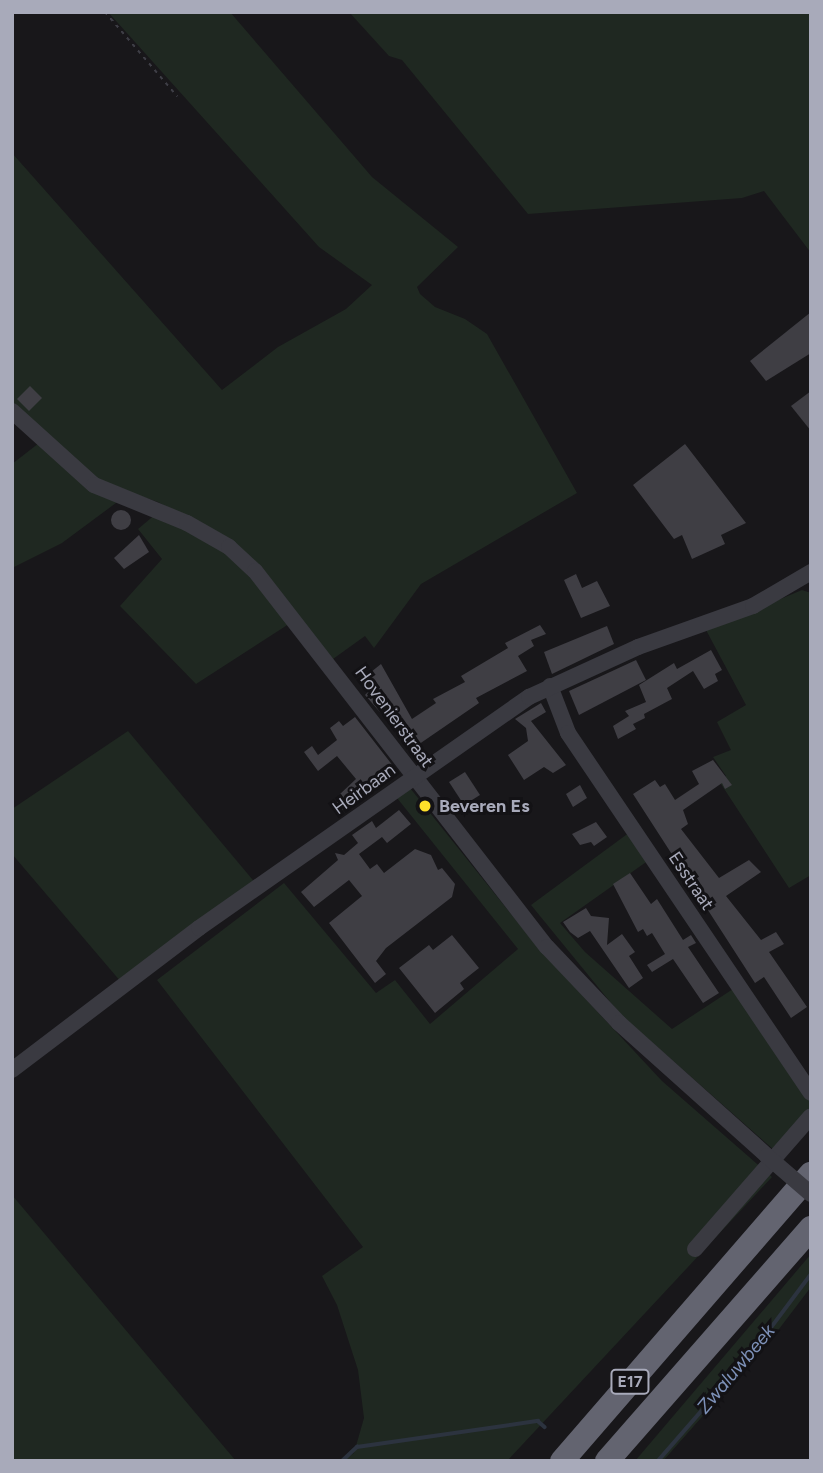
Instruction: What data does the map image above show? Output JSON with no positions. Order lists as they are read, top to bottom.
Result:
{
  "streets": {
    "highway": ["E17"],
    "street": ["Hovenierstraat", "Heirbaan", "Esstraat"]
  },
  "crossings": [
    ["Hovenierstraat", "Heirbaan"],
    ["Heirbaan", "Esstraat"]
  ],
  "water": ["Zwaluwbeek"],
  "places": ["Beveren Es"]
}
